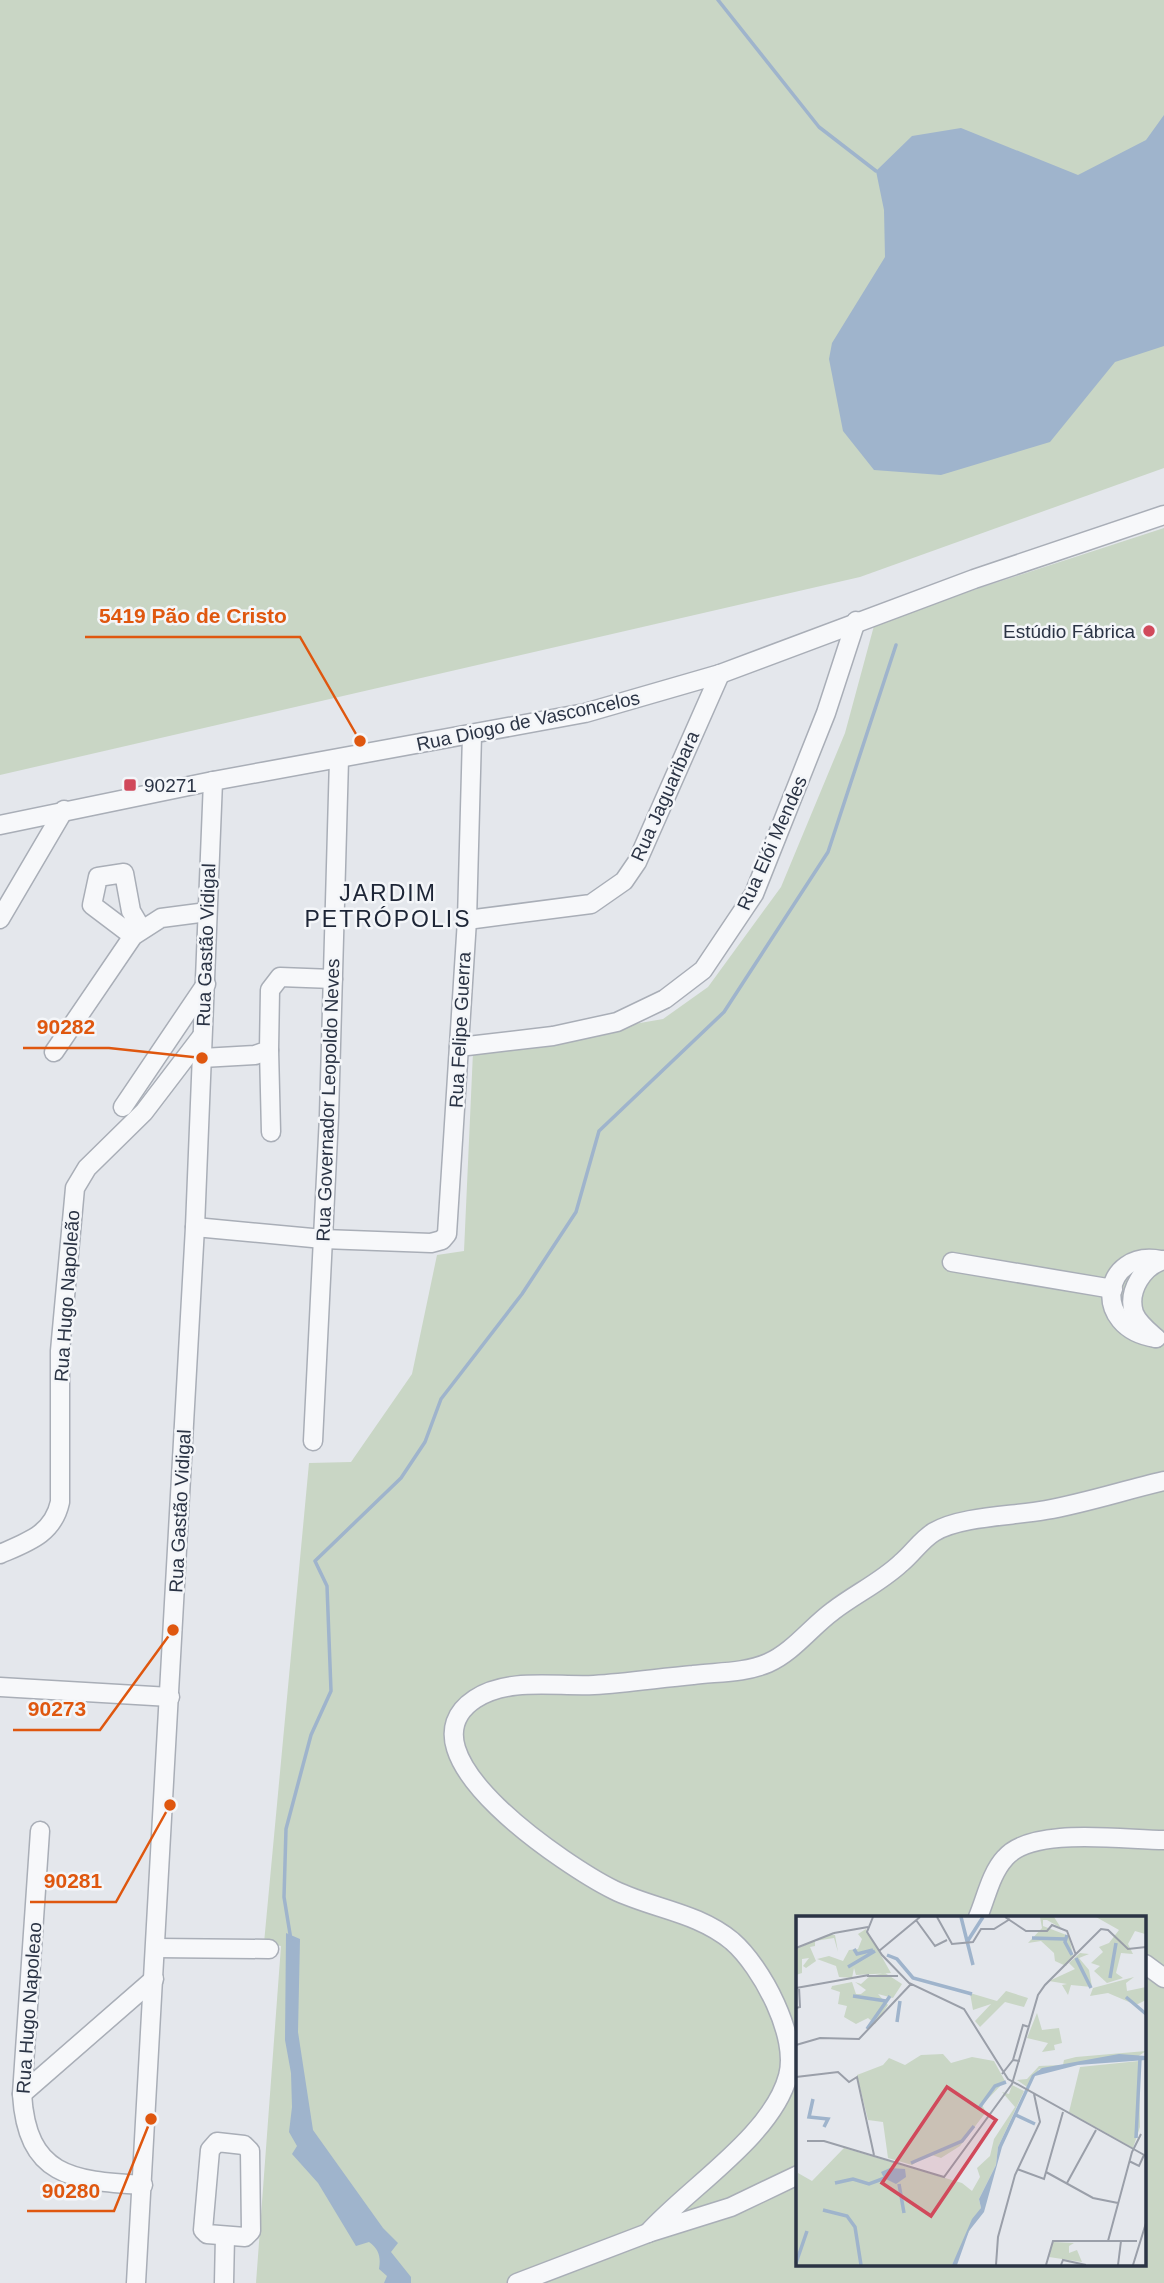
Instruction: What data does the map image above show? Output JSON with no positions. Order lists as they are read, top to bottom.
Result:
{
  "streets": {
    "street": [
      "Rua Diogo de Vasconcelos",
      "Rua Jaguaribara",
      "Rua Elói Mendes",
      "Rua Gastão Vidigal",
      "Rua Felipe Guerra",
      "Rua Governador Leopoldo Neves",
      "Rua Hugo Napoleão",
      "Rua Hugo Napoleao"
    ]
  },
  "crossings": [
    ["Rua Diogo de Vasconcelos", "Rua Jaguaribara"],
    ["Rua Diogo de Vasconcelos", "Rua Elói Mendes"],
    ["Rua Diogo de Vasconcelos", "Rua Gastão Vidigal"],
    ["Rua Diogo de Vasconcelos", "Rua Felipe Guerra"],
    ["Rua Diogo de Vasconcelos", "Rua Governador Leopoldo Neves"],
    ["Rua Jaguaribara", "Rua Felipe Guerra"],
    ["Rua Elói Mendes", "Rua Felipe Guerra"],
    ["Rua Gastão Vidigal", "Rua Hugo Napoleão"],
    ["Rua Gastão Vidigal", "Rua Hugo Napoleao"],
    ["Rua Felipe Guerra", "Rua Governador Leopoldo Neves"]
  ],
  "districts": ["JARDIM PETRÓPOLIS"],
  "places": {
    "other": [
      "Estúdio Fábrica",
      "5419 Pão de Cristo",
      "90282",
      "90273",
      "90281",
      "90280"
    ],
    "transit": ["90271"]
  }
}
